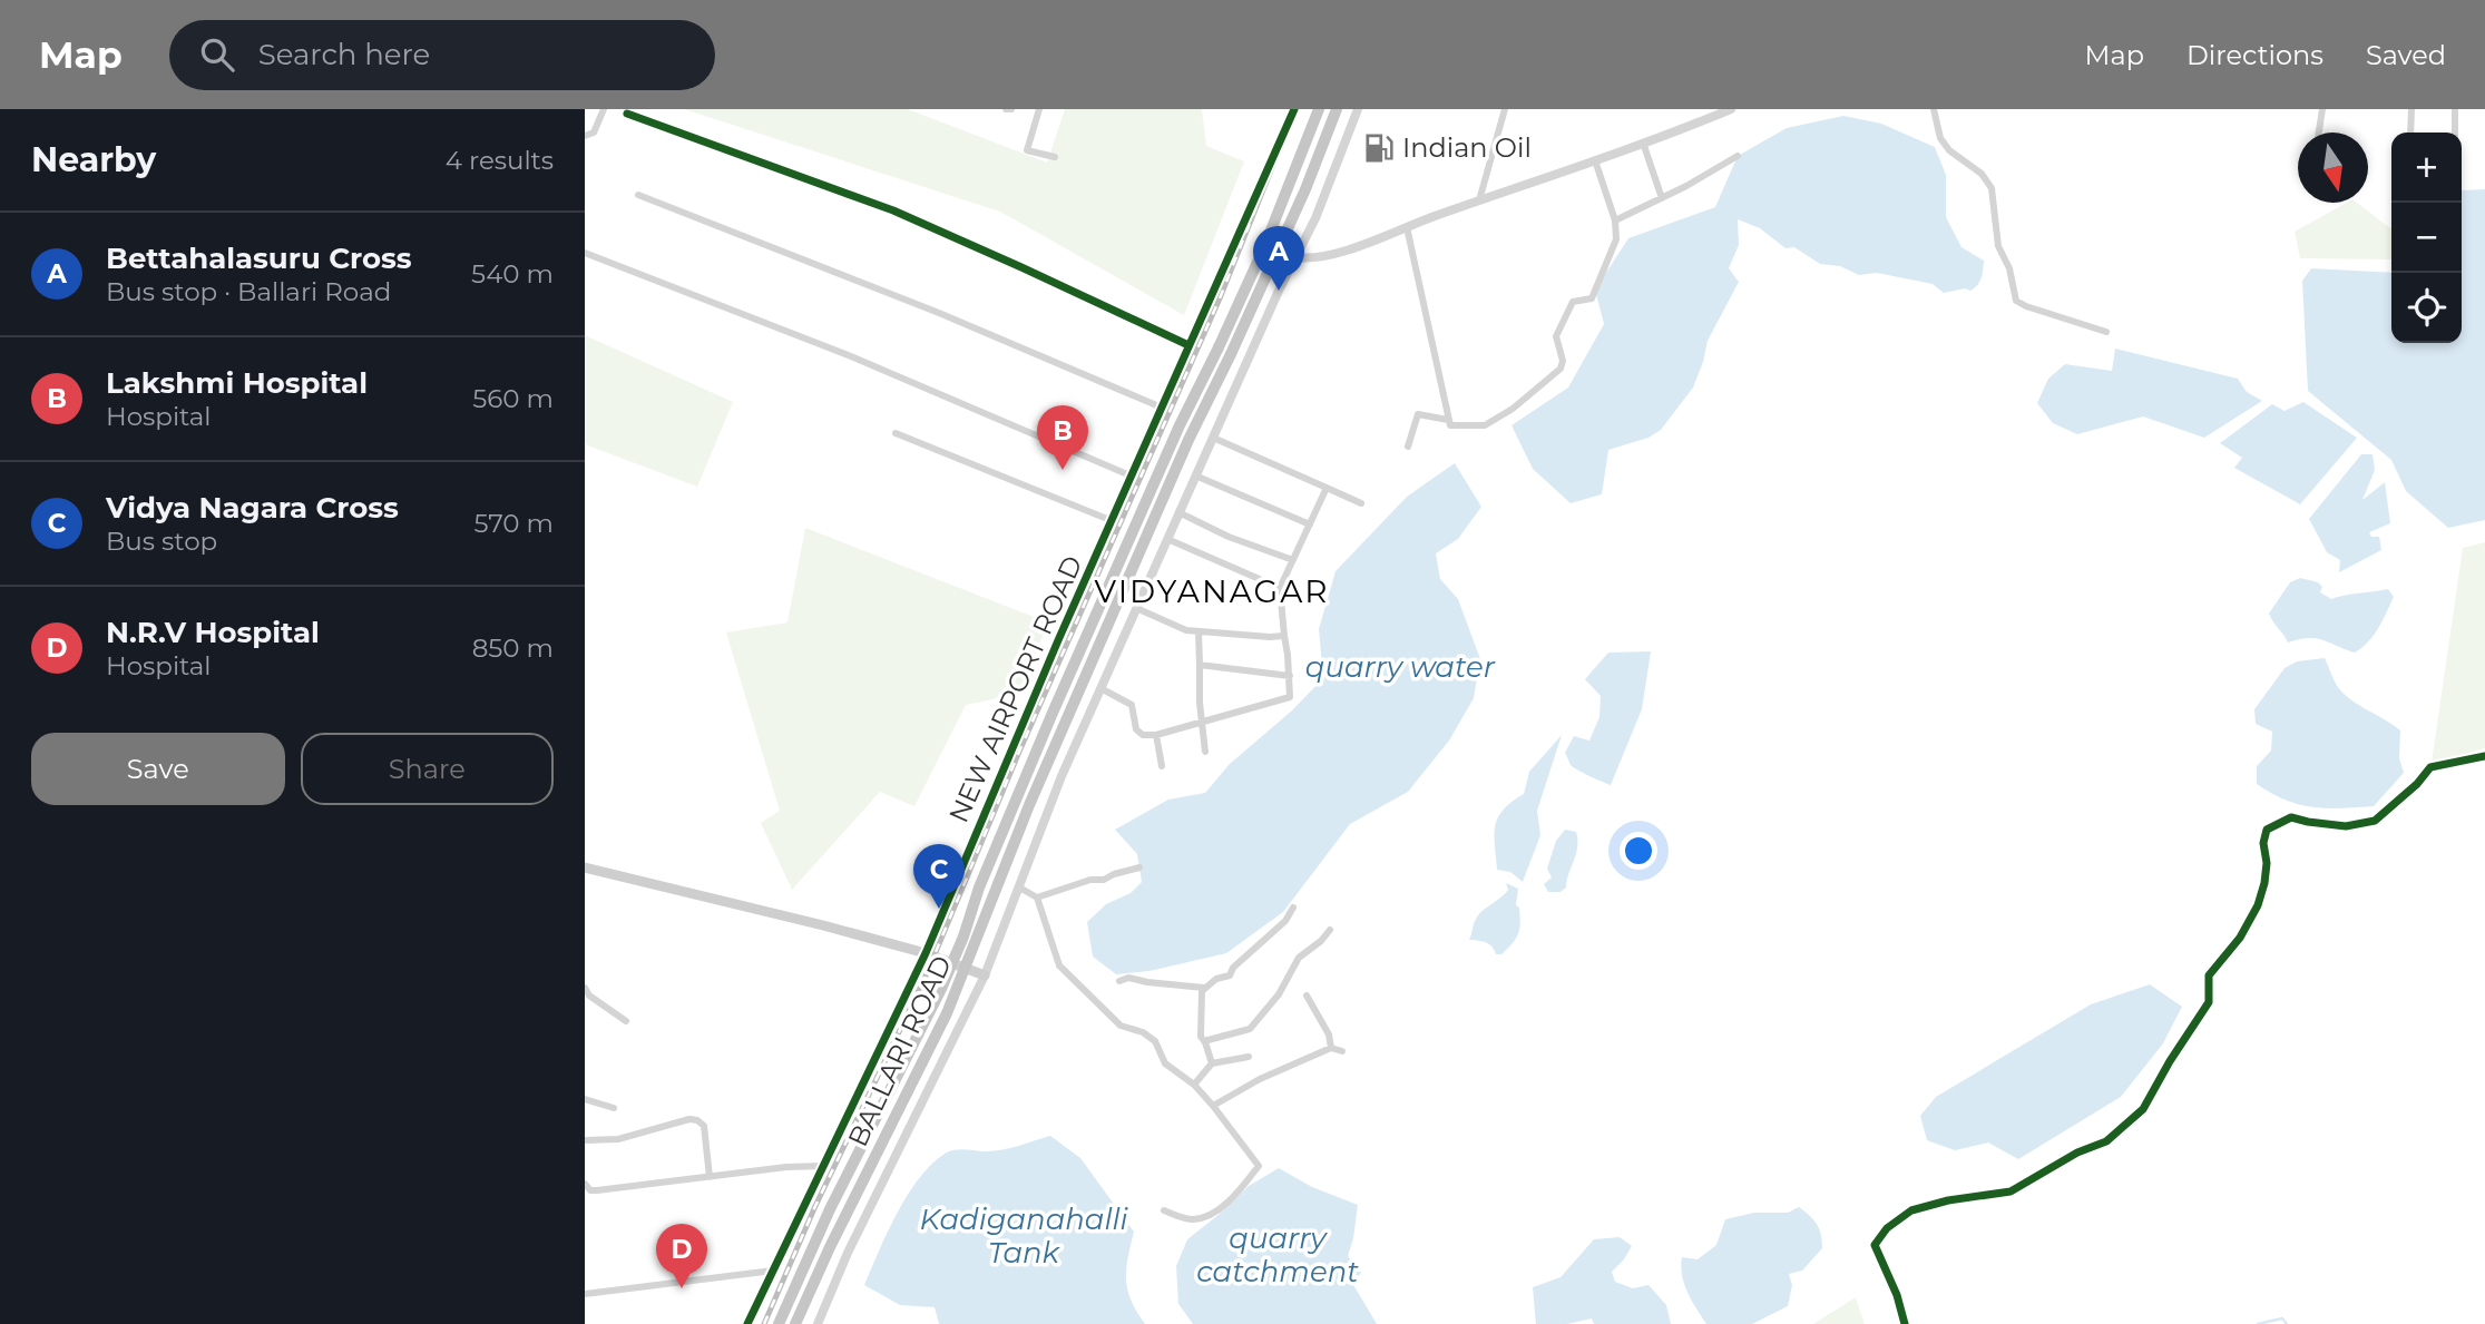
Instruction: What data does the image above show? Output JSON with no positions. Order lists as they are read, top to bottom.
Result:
{
  "streets": {
    "highway": ["BALLARI ROAD"],
    "street": ["NEW AIRPORT ROAD"]
  },
  "districts": ["VIDYANAGAR"],
  "water": ["quarry water", "Kadiganahalli Tank", "quarry catchment"],
  "places": {
    "fuel station": ["Indian Oil"]
  },
  "north": "bottom",
  "page": {
    "header": "Map",
    "search": "Search here",
    "nav": ["Map", "Directions", "Saved"],
    "heading": ["Nearby", "4 results"],
    "map_buttons": ["+", "−"],
    "list": [
      {
        "mark": "A",
        "name": "Bettahalasuru Cross",
        "note": "Bus stop · Ballari Road",
        "value": "540 m"
      },
      {
        "mark": "B",
        "name": "Lakshmi Hospital",
        "note": "Hospital",
        "value": "560 m"
      },
      {
        "mark": "C",
        "name": "Vidya Nagara Cross",
        "note": "Bus stop",
        "value": "570 m"
      },
      {
        "mark": "D",
        "name": "N.R.V Hospital",
        "note": "Hospital",
        "value": "850 m"
      }
    ],
    "pins": [
      "A",
      "B",
      "C",
      "D"
    ],
    "buttons": ["Save", "Share"]
  }
}
